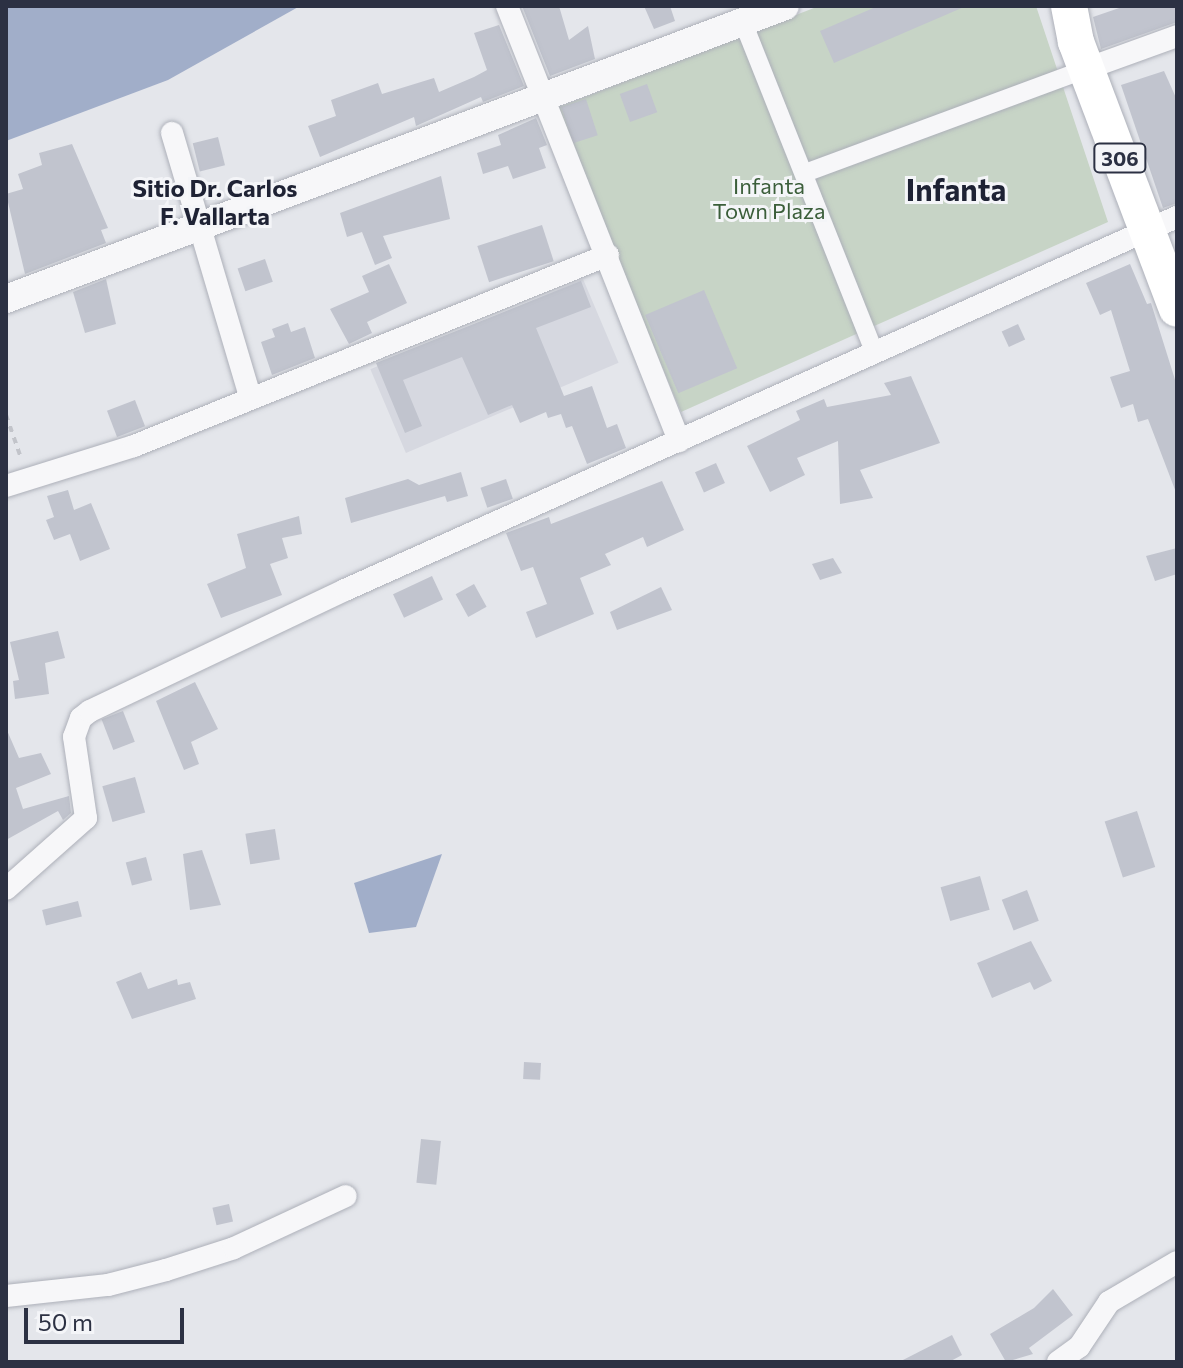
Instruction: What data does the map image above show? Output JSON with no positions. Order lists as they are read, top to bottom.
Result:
{
  "streets": {
    "main road": ["306"]
  },
  "districts": ["Sitio Dr. Carlos F. Vallarta", "Infanta"],
  "parks": ["Infanta Town Plaza"],
  "scale_bar": "50 m"
}
